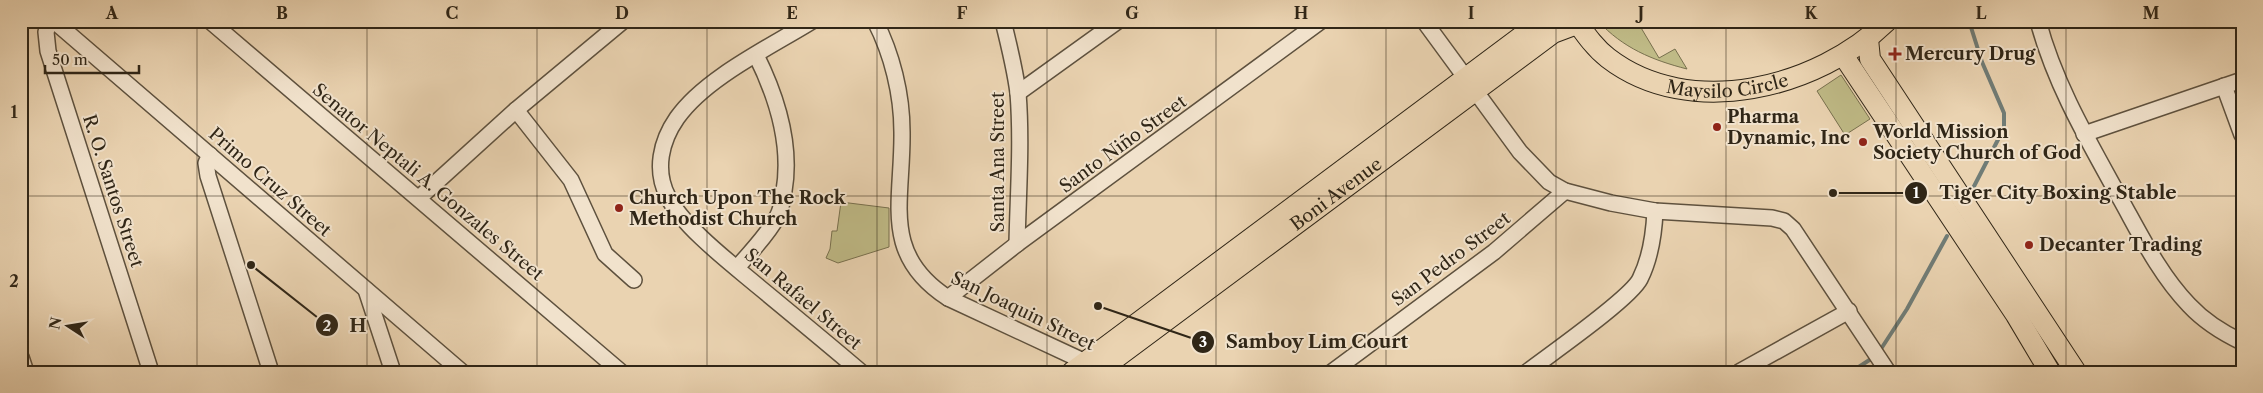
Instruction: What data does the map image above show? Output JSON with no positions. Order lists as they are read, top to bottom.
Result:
{
  "streets": {
    "main road": ["Maysilo Circle", "Boni Avenue"],
    "street": [
      "Santo Niño Street",
      "Santa Ana Street",
      "Primo Cruz Street",
      "Senator Neptali A. Gonzales Street",
      "R. O. Santos Street",
      "San Pedro Street",
      "San Rafael Street",
      "San Joaquin Street"
    ]
  },
  "crossings": [
    ["Maysilo Circle", "Boni Avenue"],
    ["Santo Niño Street", "Santa Ana Street"],
    ["Santo Niño Street", "San Joaquin Street"],
    ["Primo Cruz Street", "R. O. Santos Street"],
    ["Boni Avenue", "San Joaquin Street"]
  ],
  "places": {
    "health": ["Mercury Drug"],
    "other": [
      "Pharma Dynamic, Inc",
      "World Mission Society Church of God",
      "Tiger City Boxing Stable",
      "Church Upon The Rock Methodist Church",
      "Decanter Trading",
      "H",
      "Samboy Lim Court"
    ]
  },
  "scale_bar": "50 m",
  "north": "left",
  "grid": {
    "columns": [
      "A",
      "B",
      "C",
      "D",
      "E",
      "F",
      "G",
      "H",
      "I",
      "J",
      "K",
      "L",
      "M"
    ],
    "rows": ["1", "2"]
  }
}
